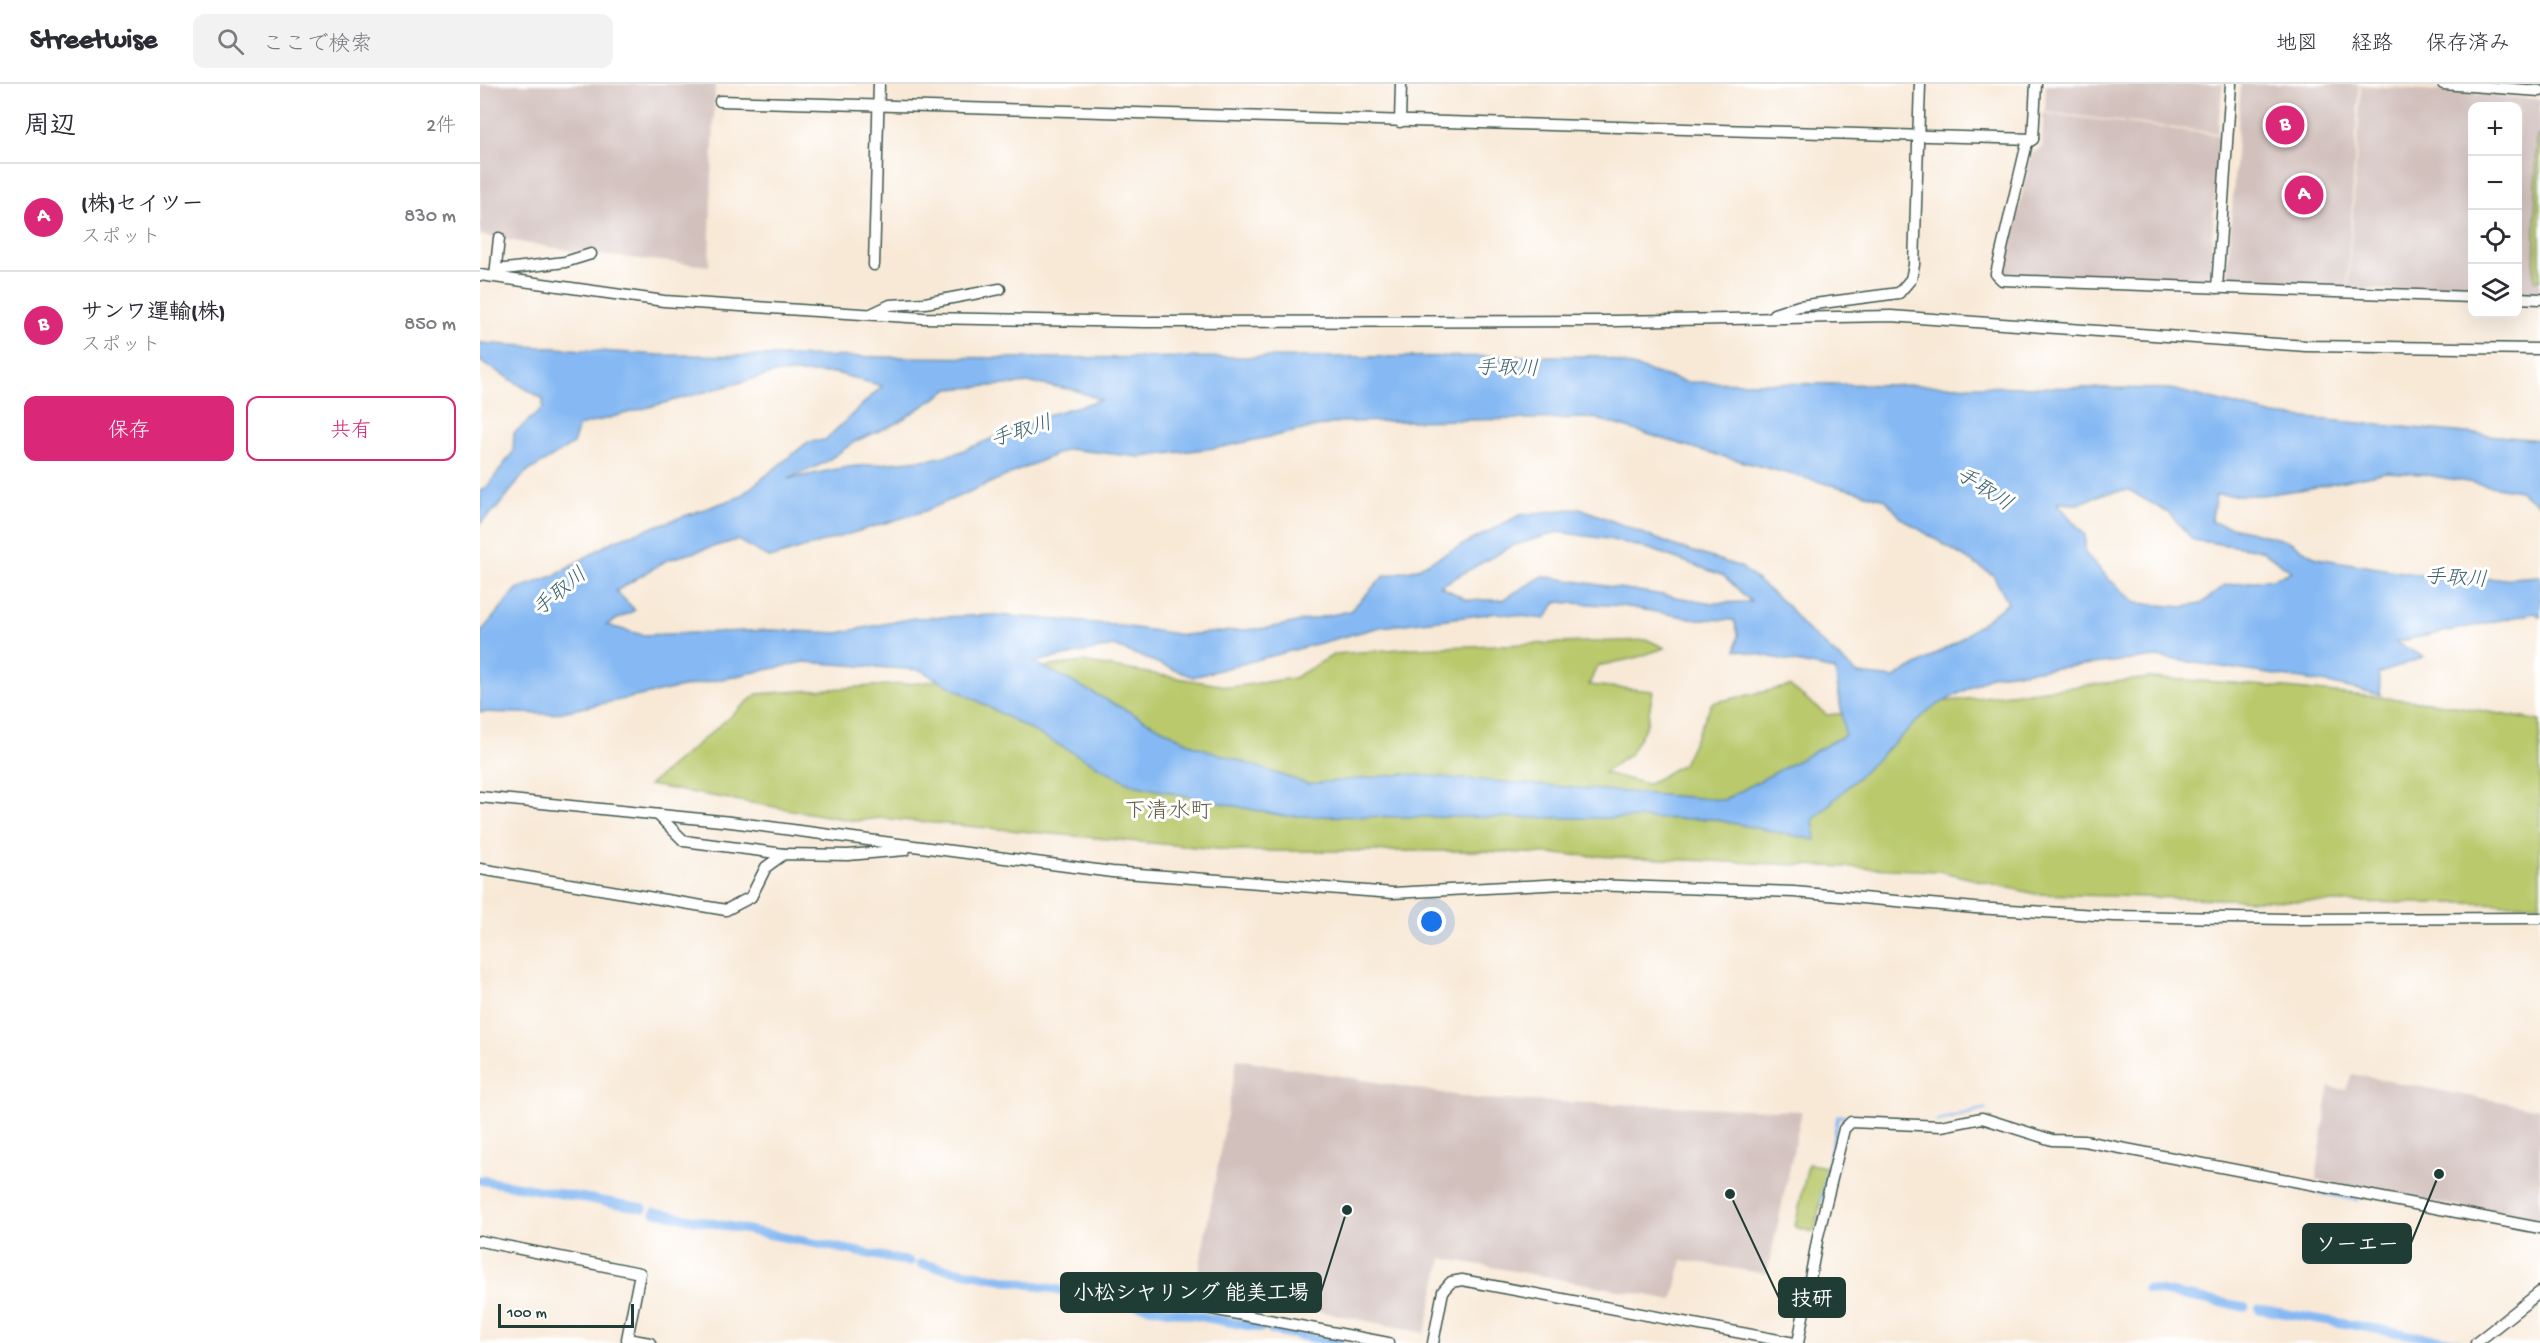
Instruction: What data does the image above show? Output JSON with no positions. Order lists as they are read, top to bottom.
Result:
{
  "districts": ["下清水町"],
  "water": ["手取川"],
  "places": ["ソーエー", "技研", "小松シヤリング 能美工場"],
  "scale_bar": "100 m",
  "page": {
    "header": "Streetwise",
    "search": "ここで検索",
    "nav": ["地図", "経路", "保存済み"],
    "heading": ["周辺", "2件"],
    "map_buttons": ["+", "−"],
    "pins": ["B", "A"],
    "list": [
      {
        "mark": "A",
        "name": "(株)セイツー",
        "note": "スポット",
        "value": "830 m"
      },
      {
        "mark": "B",
        "name": "サンワ運輸(株)",
        "note": "スポット",
        "value": "850 m"
      }
    ],
    "buttons": ["保存", "共有"],
    "scale": "100 m"
  }
}
